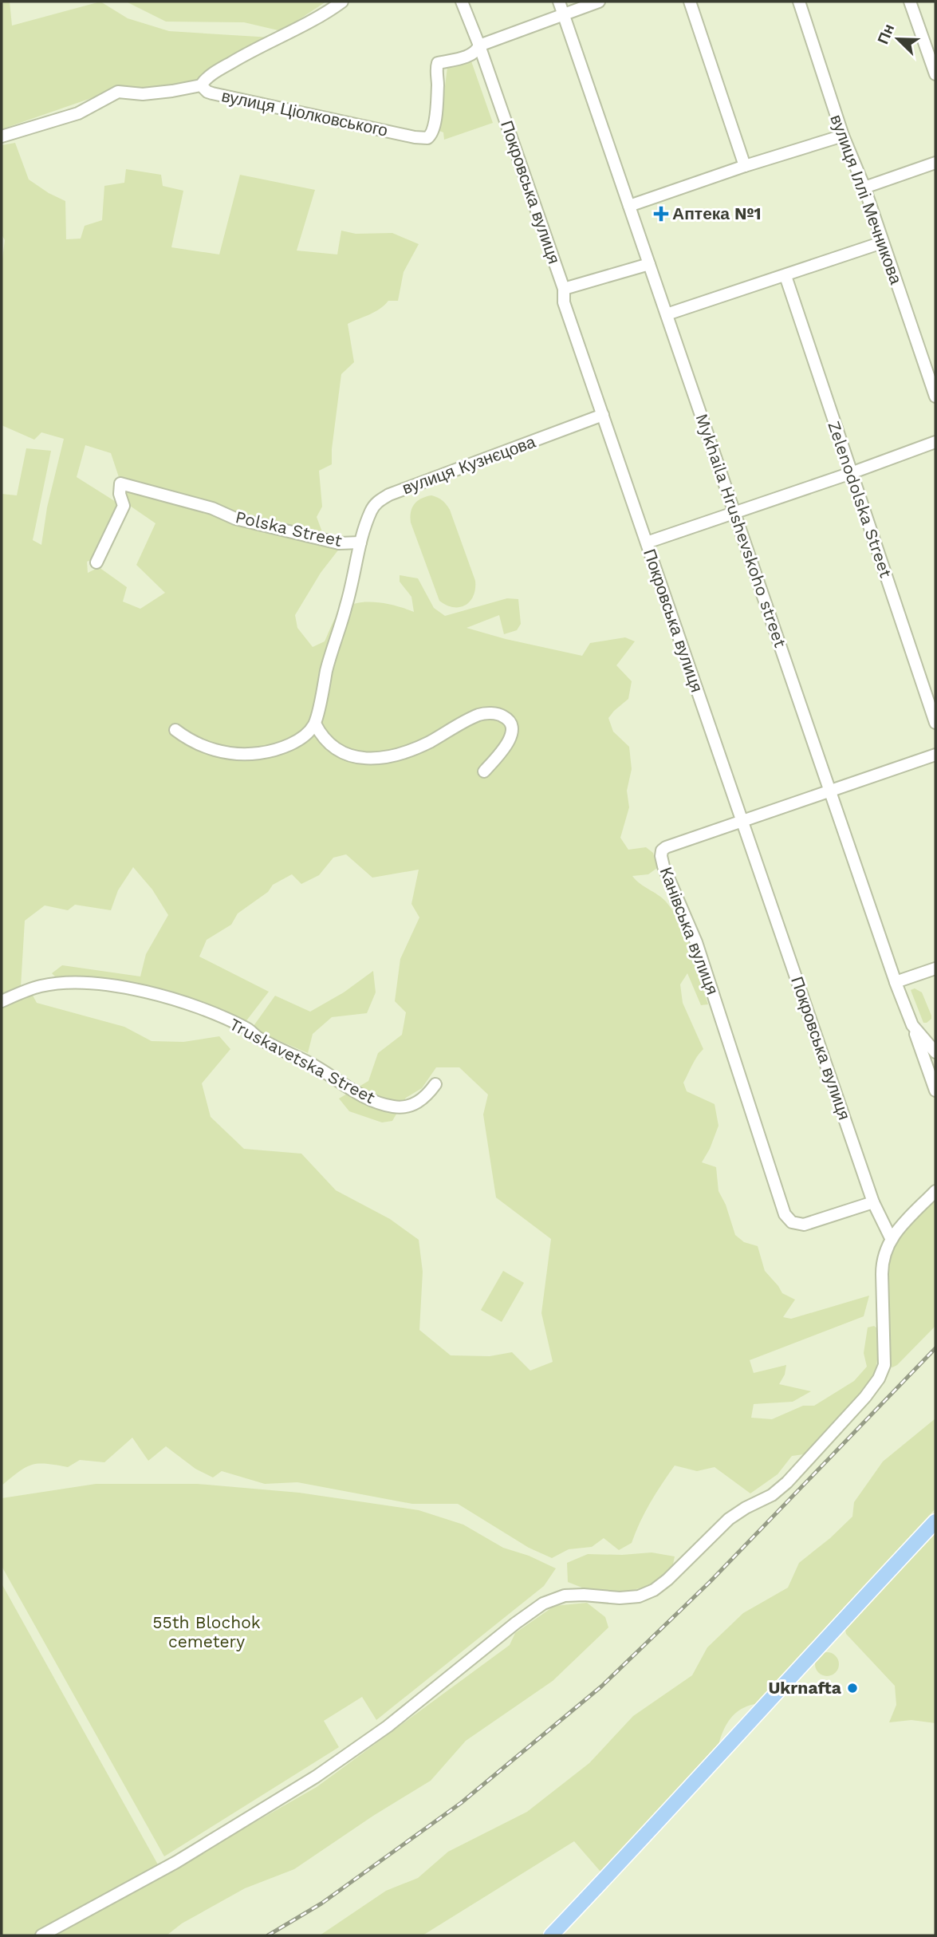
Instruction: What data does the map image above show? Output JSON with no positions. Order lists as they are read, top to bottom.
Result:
{
  "streets": {
    "street": [
      "вулиця Ціолковського",
      "Покровська вулиця",
      "вулиця Іллі Мечникова",
      "вулиця Кузнєцова",
      "Zelenodolska Street",
      "Polska Street",
      "Mykhaila Hrushevskoho street",
      "Канівська вулиця",
      "Truskavetska Street"
    ]
  },
  "crossings": [
    ["вулиця Ціолковського", "Покровська вулиця"],
    ["Покровська вулиця", "вулиця Кузнєцова"],
    ["Покровська вулиця", "Канівська вулиця"],
    ["вулиця Кузнєцова", "Polska Street"],
    ["Mykhaila Hrushevskoho street", "Канівська вулиця"]
  ],
  "parks": ["55th Blochok cemetery"],
  "places": {
    "health": ["Аптека №1"],
    "other": ["Ukrnafta"]
  },
  "north": "top left"
}
